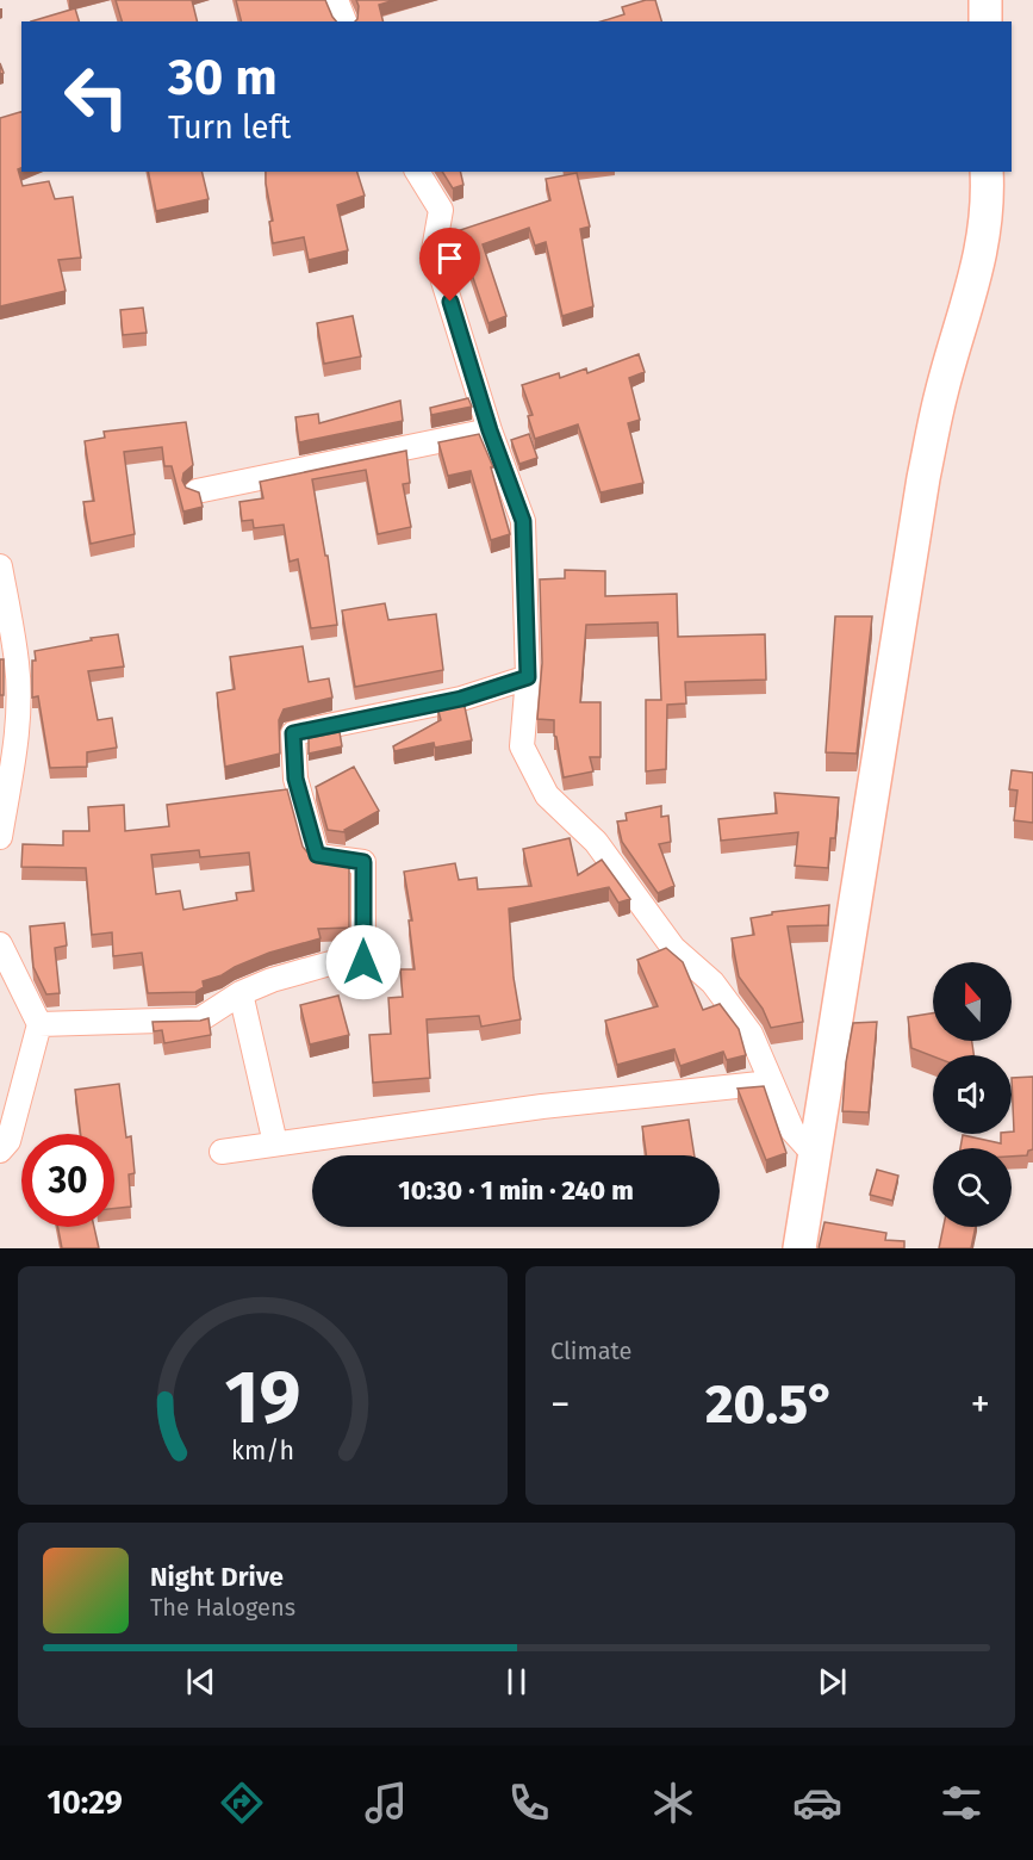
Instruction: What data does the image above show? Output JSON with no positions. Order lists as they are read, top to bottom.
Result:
{
  "north": "top",
  "page": {
    "turn": ["30 m", "Turn left"],
    "limit": "30",
    "trip": "10:30 · 1 min · 240 m",
    "tile": "Climate",
    "heat": ["−", "20.5°", "+"],
    "song": ["Night Drive", "The Halogens"],
    "tabs": "10:29",
    "gauge": ["19", "km/h"]
  }
}
